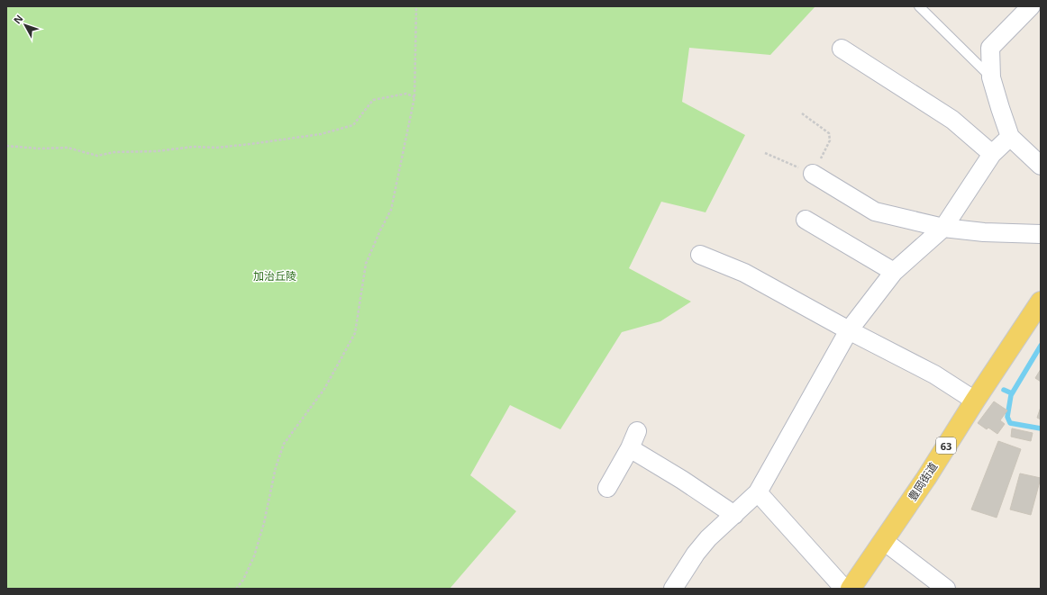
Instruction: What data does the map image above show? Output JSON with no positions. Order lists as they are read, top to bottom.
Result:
{
  "streets": {
    "main road": ["63", "豊岡街道"]
  },
  "parks": ["加治丘陵"],
  "north": "top left"
}
